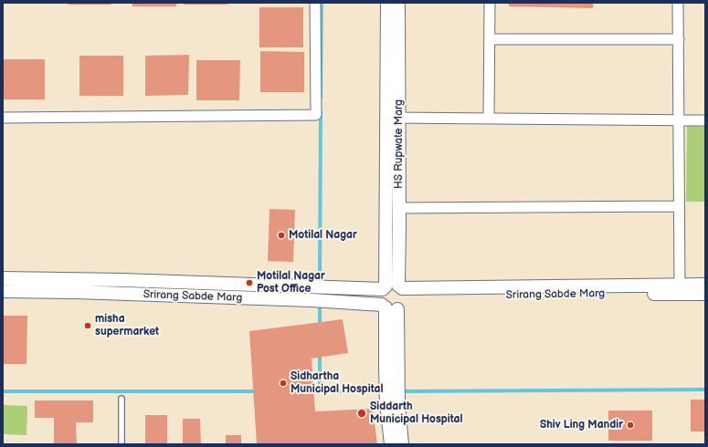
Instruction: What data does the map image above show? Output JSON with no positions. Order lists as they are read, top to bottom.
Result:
{
  "streets": {
    "street": ["HS Rupwate Marg", "Srirang Sabde Marg"]
  },
  "crossings": [
    ["HS Rupwate Marg", "Srirang Sabde Marg"]
  ],
  "places": [
    "Motilal Nagar",
    "Motilal Nagar Post Office",
    "misha supermarket",
    "Sidhartha Municipal Hospital",
    "Siddarth Municipal Hospital",
    "Shiv Ling Mandir"
  ]
}
